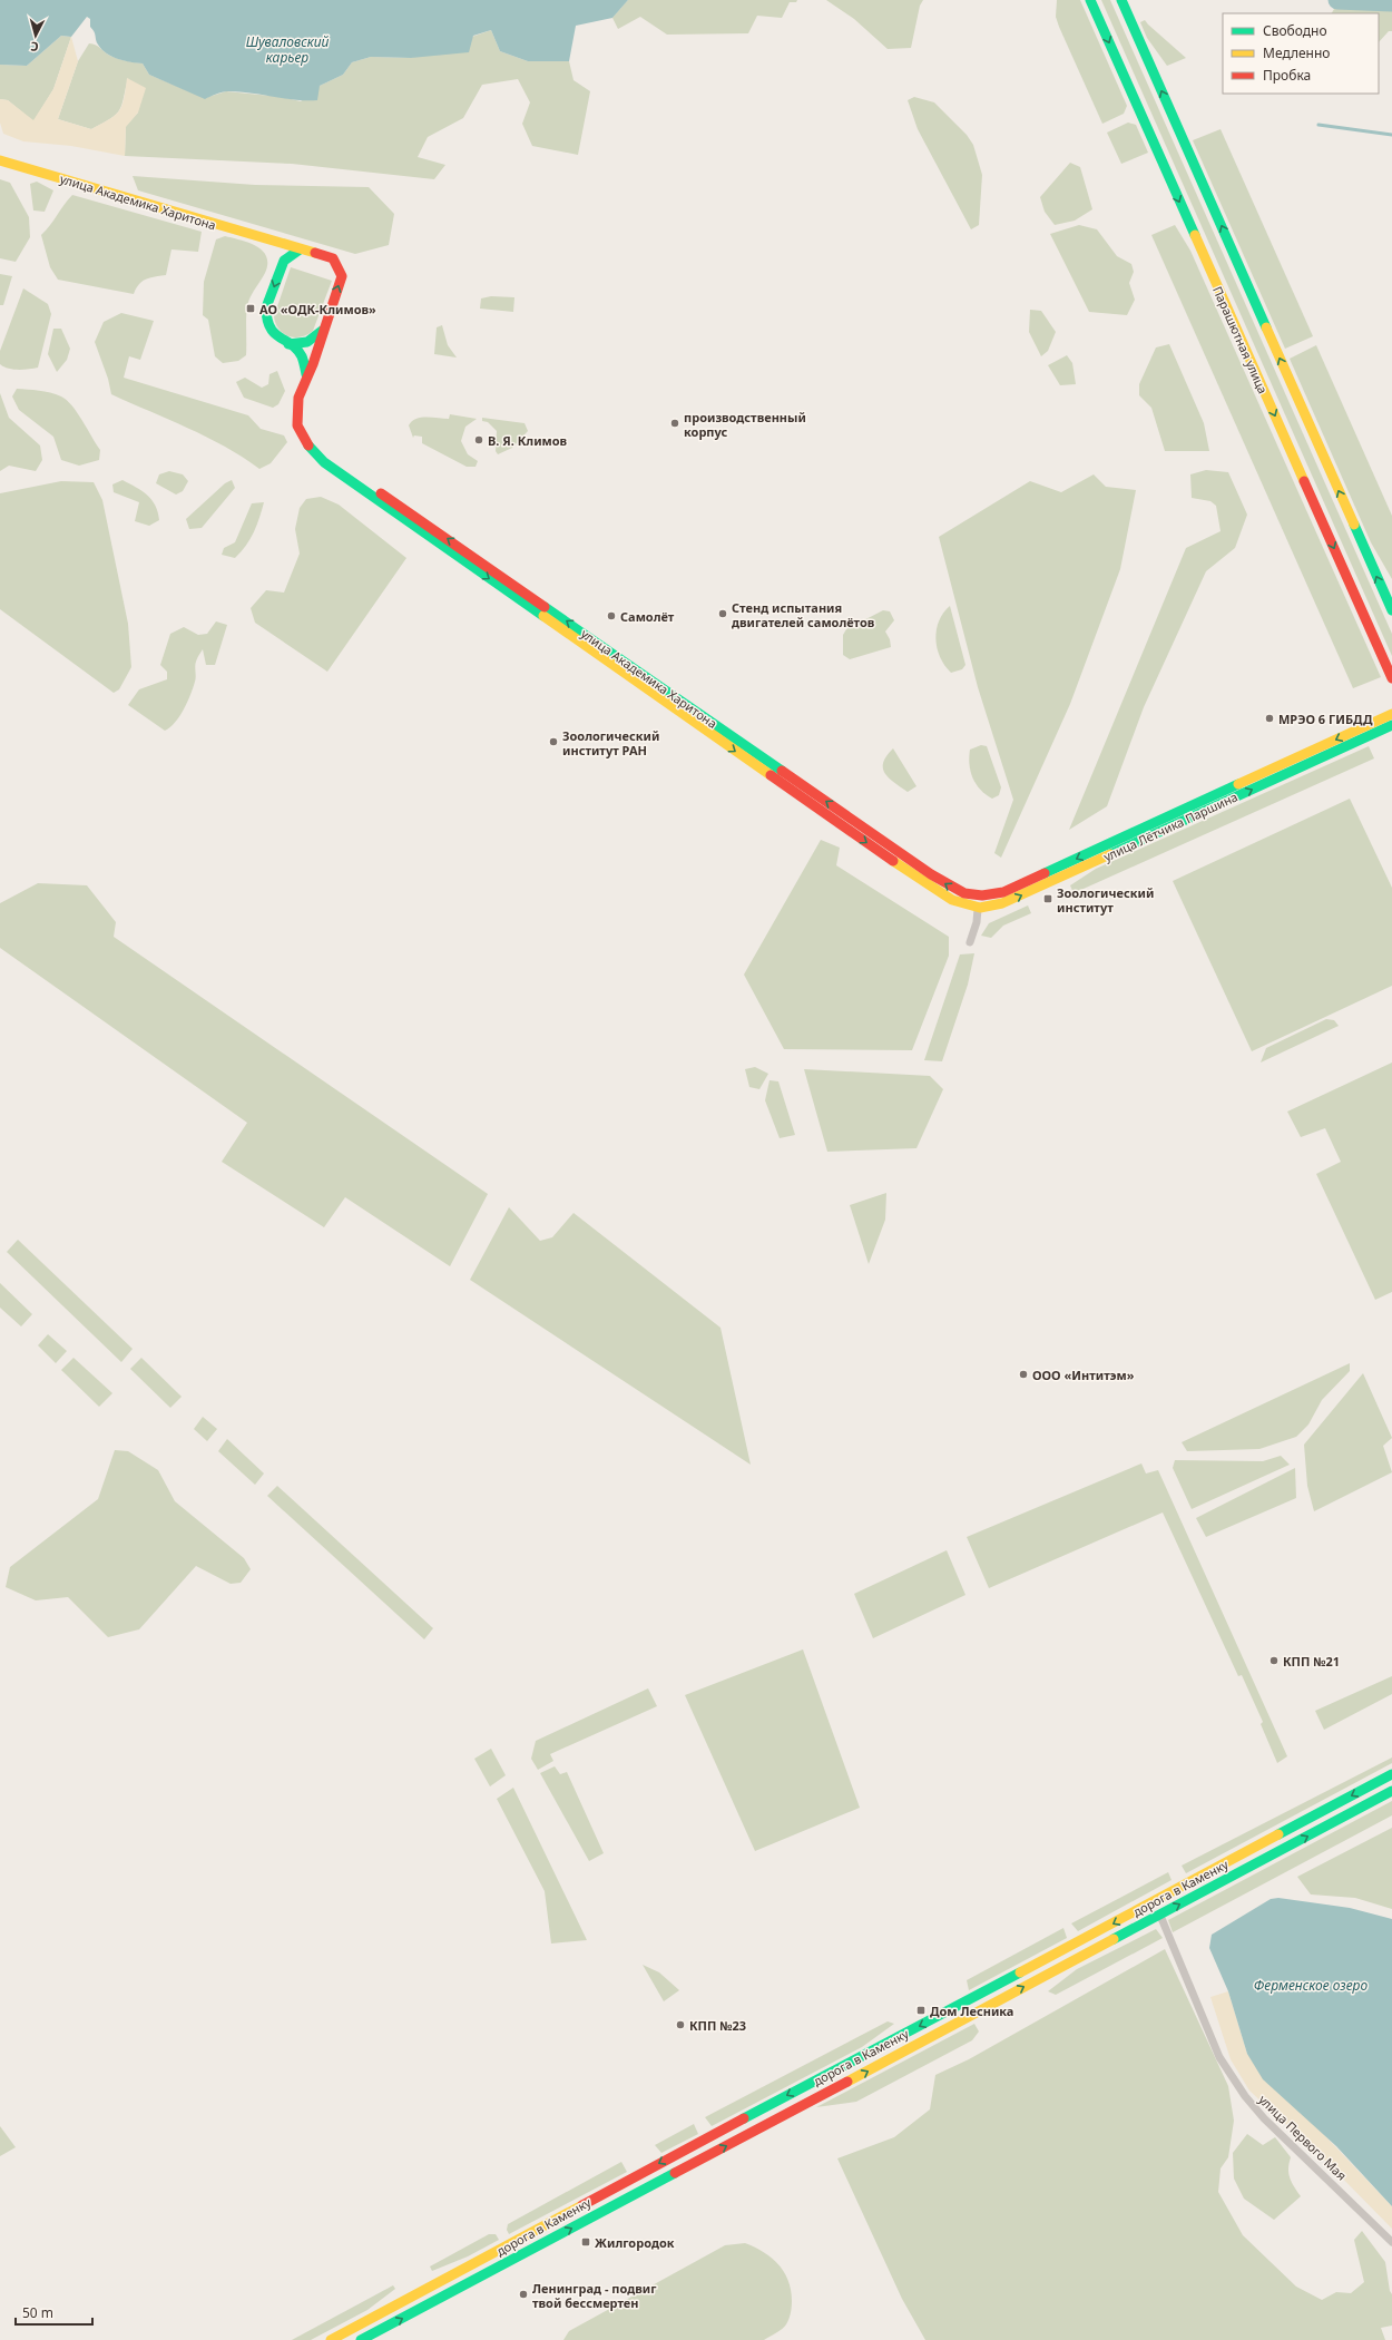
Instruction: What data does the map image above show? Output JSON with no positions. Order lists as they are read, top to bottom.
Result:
{
  "streets": {
    "main road": [
      "улица Академика Харитона",
      "Парашютная улица",
      "улица Лётчика Паршина",
      "дорога в Каменку"
    ],
    "street": ["улица Первого Мая"]
  },
  "crossings": [
    ["улица Академика Харитона", "улица Лётчика Паршина"],
    ["дорога в Каменку", "улица Первого Мая"]
  ],
  "water": ["Шуваловский карьер", "Ферменское озеро"],
  "places": {
    "transit": [
      "АО «ОДК-Климов»",
      "Зоологический институт",
      "Дом Лесника",
      "Жилгородок"
    ],
    "other": [
      "производственный корпус",
      "В. Я. Климов",
      "Стенд испытания двигателей самолётов",
      "Самолёт",
      "МРЭО 6 ГИБДД",
      "Зоологический институт РАН",
      "ООО «Интитэм»",
      "КПП №21",
      "КПП №23",
      "Ленинград - подвиг твой бессмертен"
    ]
  },
  "legend": ["Свободно", "Медленно", "Пробка"],
  "scale_bar": "50 m",
  "north": "bottom"
}
